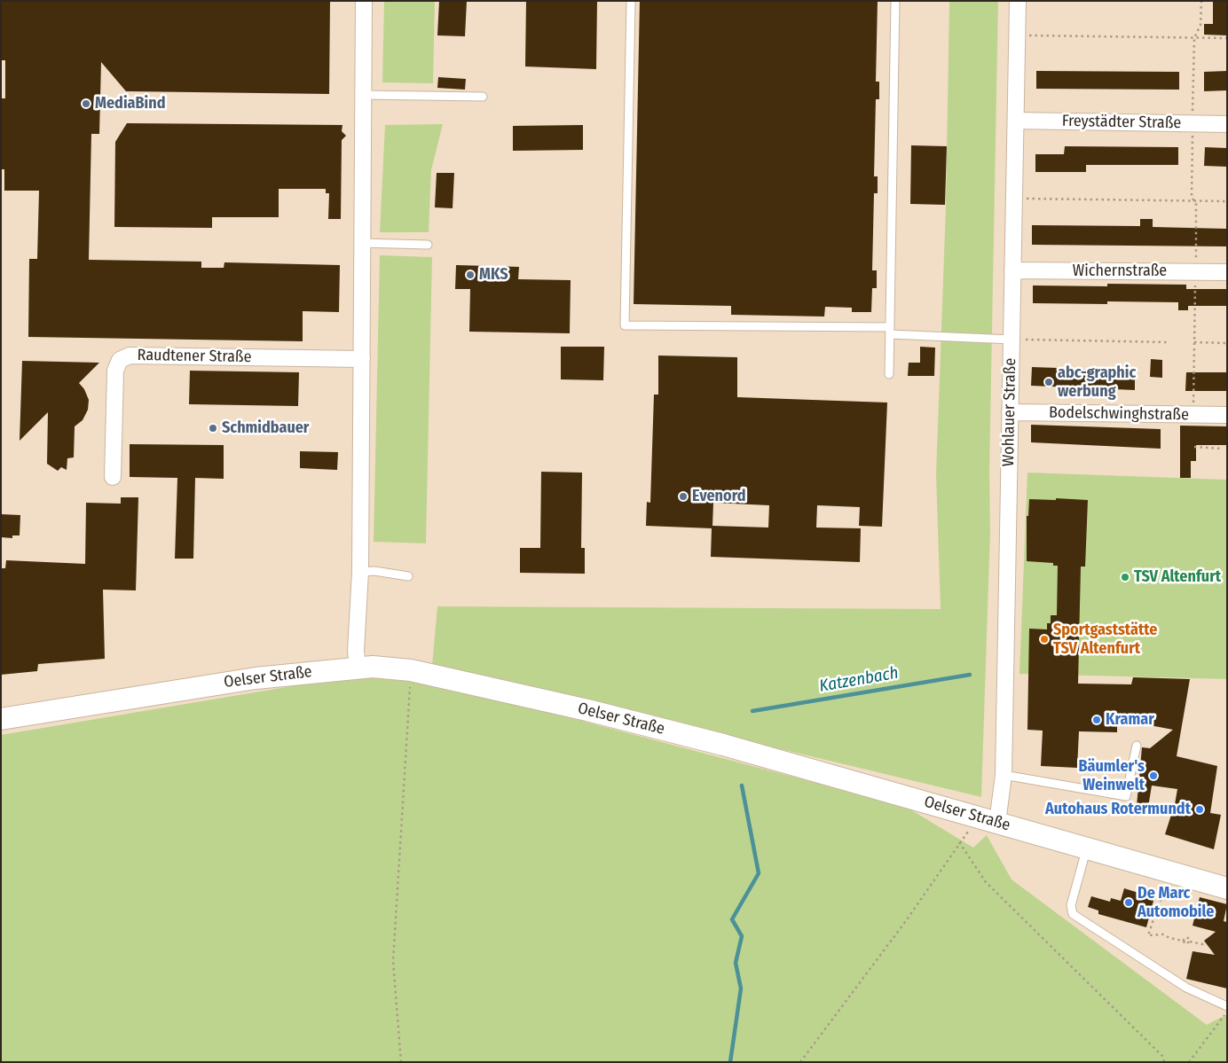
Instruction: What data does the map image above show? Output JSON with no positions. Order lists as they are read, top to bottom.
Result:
{
  "streets": {
    "main road": ["Oelser Straße"],
    "street": [
      "Freystädter Straße",
      "Wichernstraße",
      "Raudtener Straße",
      "Wohlauer Straße",
      "Bodelschwinghstraße"
    ]
  },
  "crossings": [
    ["Freystädter Straße", "Wohlauer Straße"],
    ["Wichernstraße", "Wohlauer Straße"],
    ["Wohlauer Straße", "Bodelschwinghstraße"],
    ["Wohlauer Straße", "Oelser Straße"]
  ],
  "water": ["Katzenbach"],
  "places": [
    "MediaBind",
    "MKS",
    "abc-graphic werbung",
    "Schmidbauer",
    "Evenord",
    "TSV Altenfurt",
    "Sportgaststätte TSV Altenfurt",
    "Kramar",
    "Bäumler's Weinwelt",
    "Autohaus Rotermundt",
    "De Marc Automobile"
  ]
}
